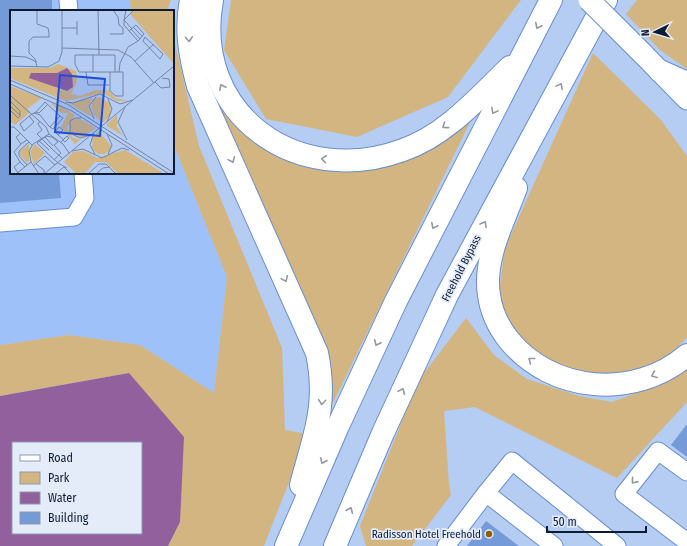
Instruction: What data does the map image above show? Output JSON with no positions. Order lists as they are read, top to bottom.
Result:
{
  "streets": {
    "highway": ["Freehold Bypass"]
  },
  "places": ["Radisson Hotel Freehold"],
  "legend": [
    "Road",
    "Park",
    "Water",
    "Building"
  ],
  "scale_bar": "50 m",
  "north": "left"
}
